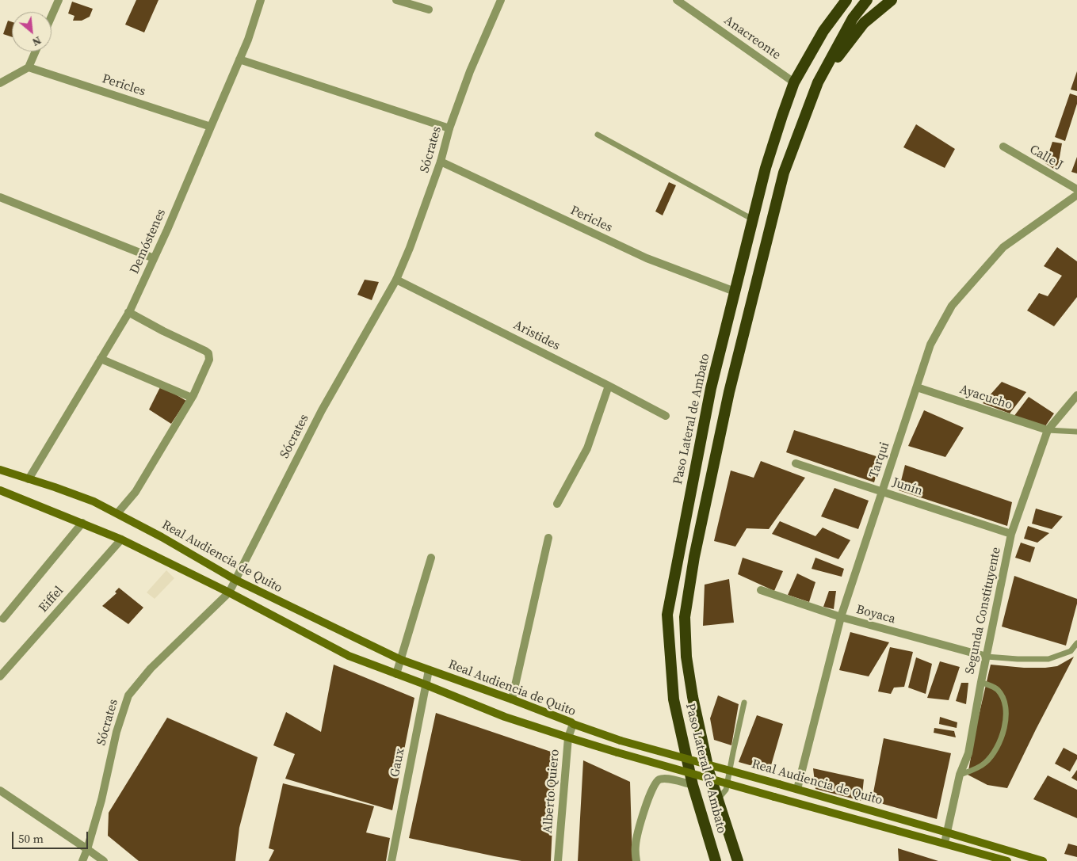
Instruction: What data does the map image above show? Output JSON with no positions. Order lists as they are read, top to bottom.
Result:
{
  "streets": {
    "highway": ["Paso Lateral de Ambato"],
    "main road": ["Real Audiencia de Quito"],
    "street": [
      "Anacreonte",
      "Pericles",
      "Sócrates",
      "Calle J",
      "Demóstenes",
      "Aristides",
      "Ayacucho",
      "Tarqui",
      "Junín",
      "Eiffel",
      "Segunda Constituyente",
      "Boyaca",
      "Gaux",
      "Alberto Quiero"
    ]
  },
  "crossings": [
    ["Anacreonte", "Paso Lateral de Ambato"],
    ["Pericles", "Sócrates"],
    ["Pericles", "Demóstenes"],
    ["Pericles", "Paso Lateral de Ambato"],
    ["Sócrates", "Aristides"],
    ["Sócrates", "Real Audiencia de Quito"],
    ["Demóstenes", "Real Audiencia de Quito"],
    ["Ayacucho", "Tarqui"],
    ["Ayacucho", "Segunda Constituyente"],
    ["Tarqui", "Junín"],
    ["Tarqui", "Real Audiencia de Quito"],
    ["Tarqui", "Boyaca"],
    ["Junín", "Segunda Constituyente"],
    ["Real Audiencia de Quito", "Eiffel"],
    ["Real Audiencia de Quito", "Segunda Constituyente"],
    ["Real Audiencia de Quito", "Gaux"],
    ["Real Audiencia de Quito", "Alberto Quiero"],
    ["Segunda Constituyente", "Boyaca"]
  ],
  "scale_bar": "50 m",
  "north": "bottom right"
}
